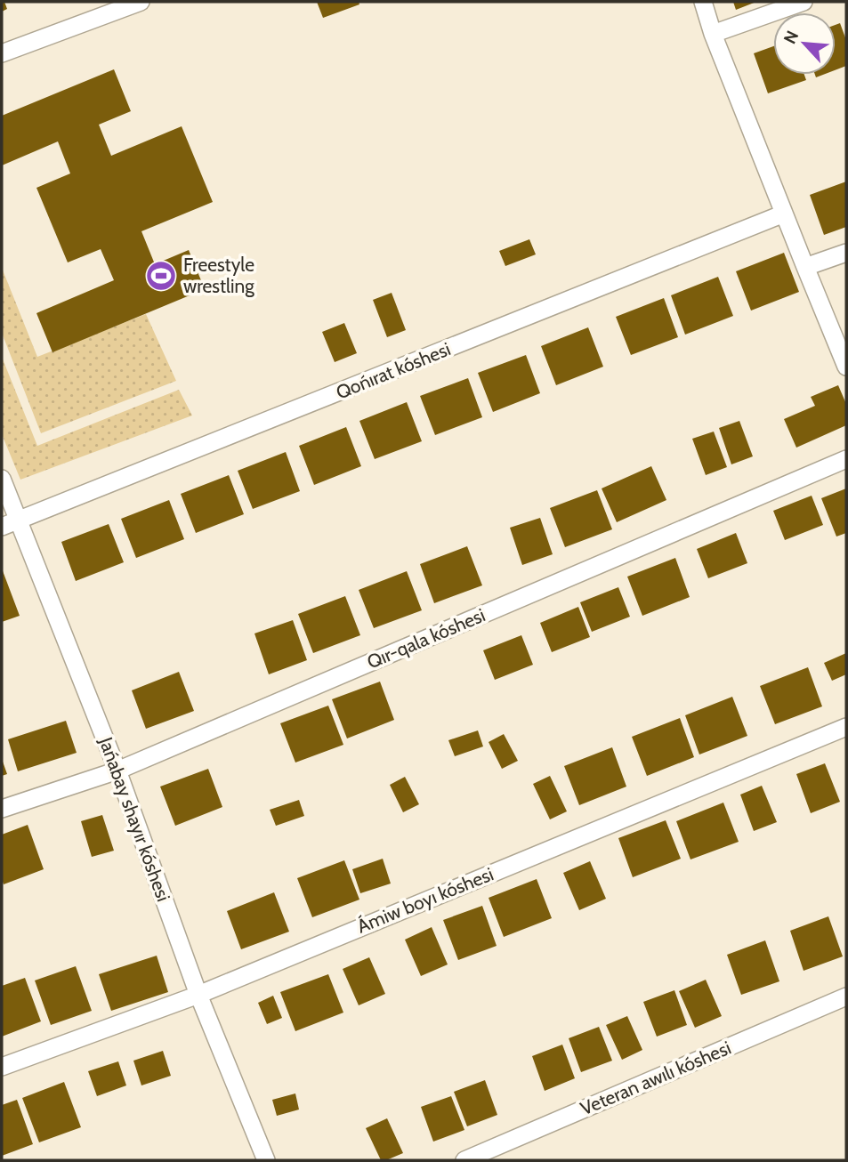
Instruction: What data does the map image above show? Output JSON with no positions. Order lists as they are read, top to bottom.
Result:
{
  "streets": {
    "street": [
      "Qońırat kóshesi",
      "Qır-qala kóshesi",
      "Jańabay shayır kóshesi",
      "Ámiw boyı kóshesi",
      "Veteran awılı kóshesi"
    ]
  },
  "crossings": [
    ["Qońırat kóshesi", "Jańabay shayır kóshesi"],
    ["Qır-qala kóshesi", "Jańabay shayır kóshesi"],
    ["Jańabay shayır kóshesi", "Ámiw boyı kóshesi"]
  ],
  "places": {
    "sports": ["Freestyle wrestling"]
  },
  "north": "top left"
}
